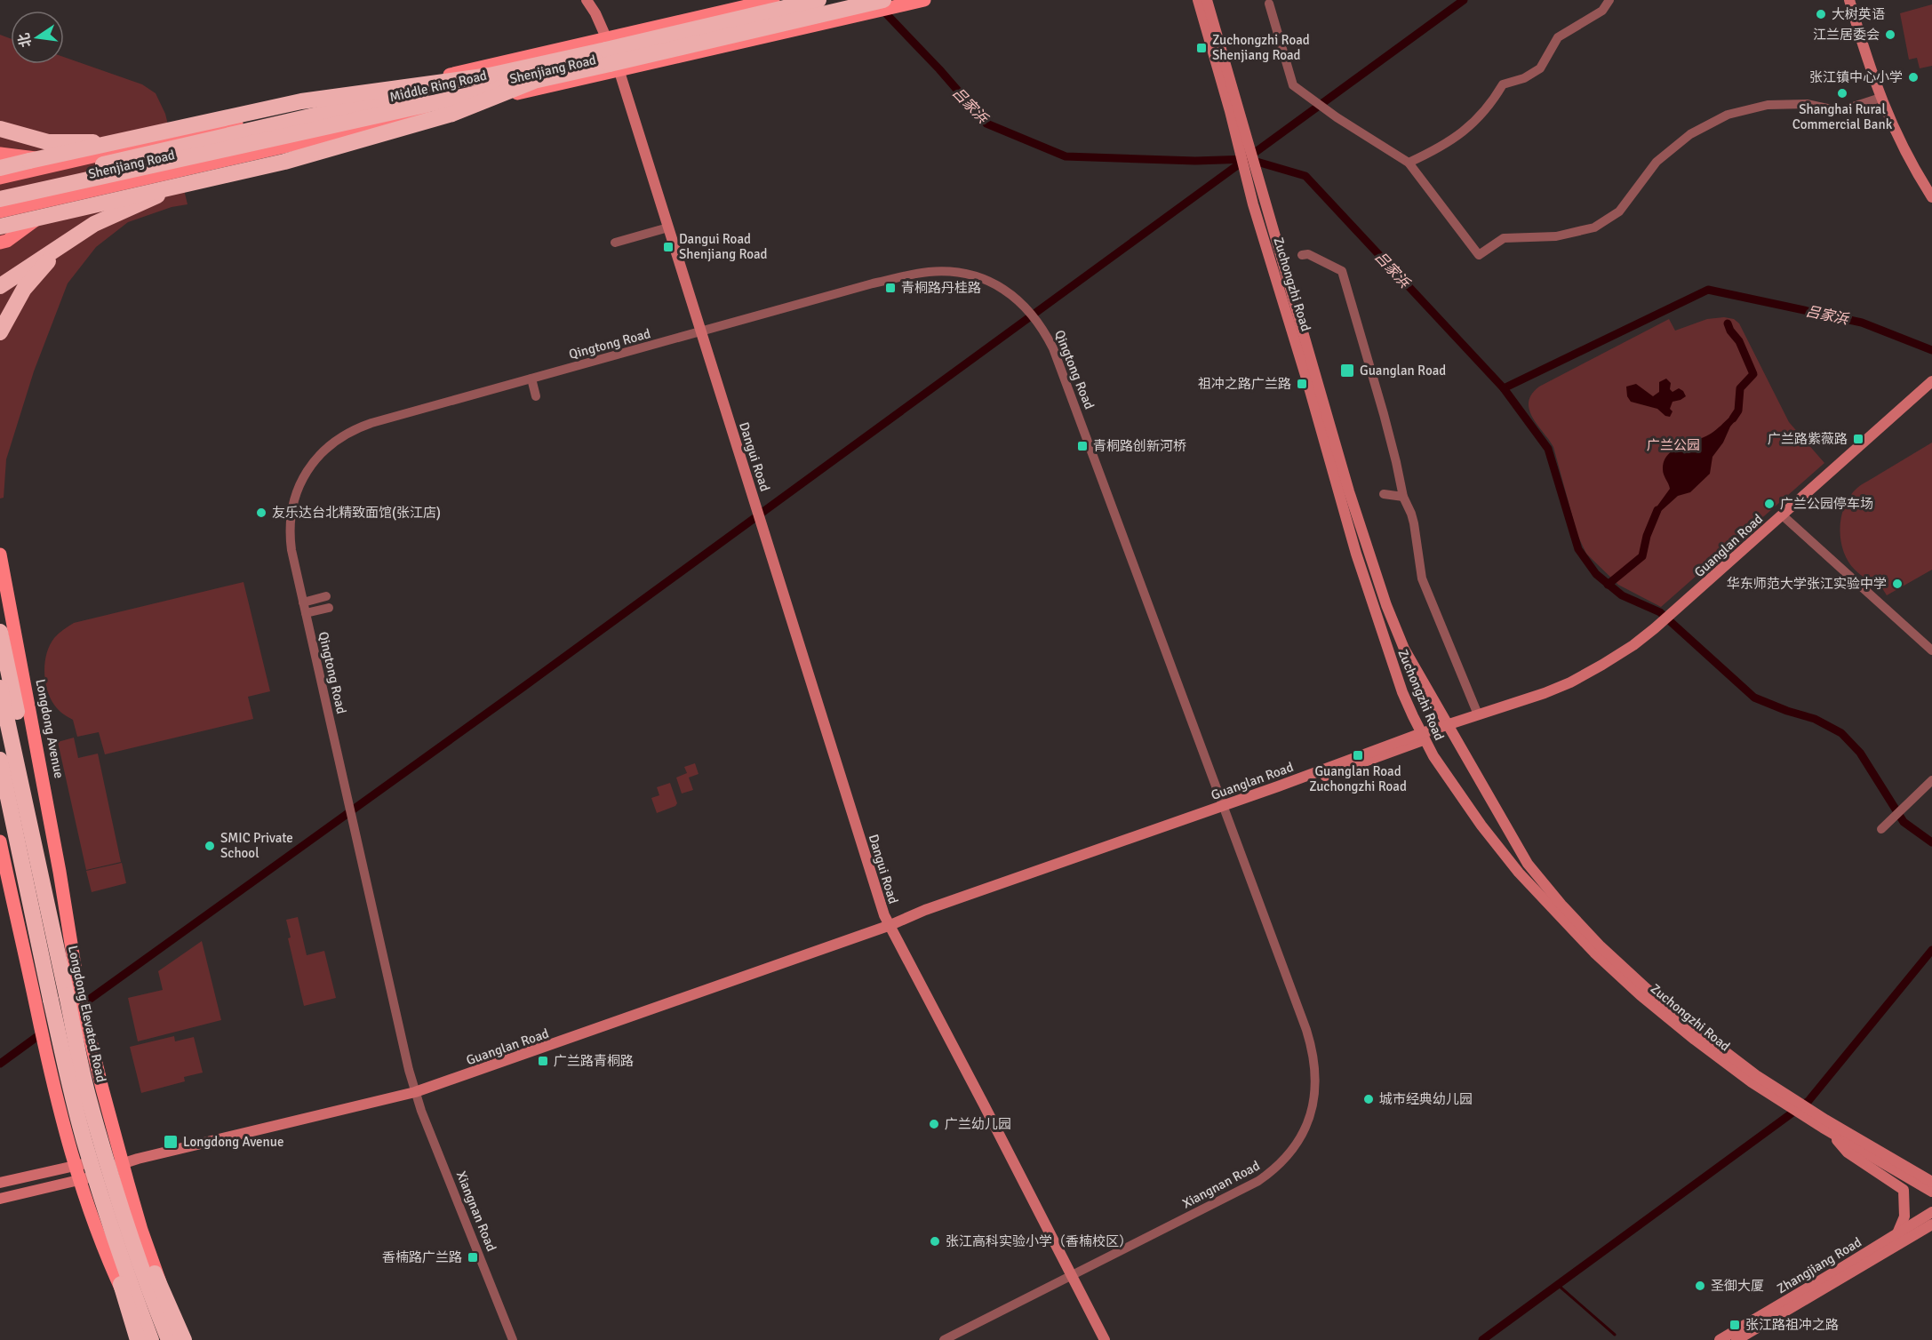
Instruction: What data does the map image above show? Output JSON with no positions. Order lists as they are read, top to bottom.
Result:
{
  "streets": {
    "highway": ["Middle Ring Road", "Longdong Elevated Road"],
    "main road": ["Shenjiang Road", "Longdong Avenue"],
    "street": [
      "Zuchongzhi Road",
      "Qingtong Road",
      "Dangui Road",
      "Guanglan Road",
      "Xiangnan Road",
      "Zhangjiang Road"
    ]
  },
  "crossings": [
    ["Shenjiang Road", "Middle Ring Road"],
    ["Shenjiang Road", "Dangui Road"],
    ["Middle Ring Road", "Dangui Road"],
    ["Zuchongzhi Road", "Guanglan Road"],
    ["Qingtong Road", "Dangui Road"],
    ["Qingtong Road", "Guanglan Road"],
    ["Qingtong Road", "Xiangnan Road"],
    ["Dangui Road", "Guanglan Road"],
    ["Dangui Road", "Xiangnan Road"],
    ["Guanglan Road", "Longdong Avenue"],
    ["Guanglan Road", "Xiangnan Road"]
  ],
  "water": ["吕家浜"],
  "parks": ["广兰公园"],
  "places": {
    "other": [
      "大树英语",
      "江兰居委会",
      "张江镇中心小学",
      "Shanghai Rural Commercial Bank",
      "广兰公园停车场",
      "友乐达台北精致面馆(张江店)",
      "华东师范大学张江实验中学",
      "SMIC Private School",
      "城市经典幼儿园",
      "广兰幼儿园",
      "张江高科实验小学（香楠校区）",
      "圣御大厦"
    ],
    "transit": [
      "Zuchongzhi Road Shenjiang Road",
      "Dangui Road Shenjiang Road",
      "青桐路丹桂路",
      "Guanglan Road",
      "祖冲之路广兰路",
      "广兰路紫薇路",
      "青桐路创新河桥",
      "Guanglan Road Zuchongzhi Road",
      "广兰路青桐路",
      "Longdong Avenue",
      "香楠路广兰路",
      "张江路祖冲之路"
    ]
  },
  "north": "left"
}
